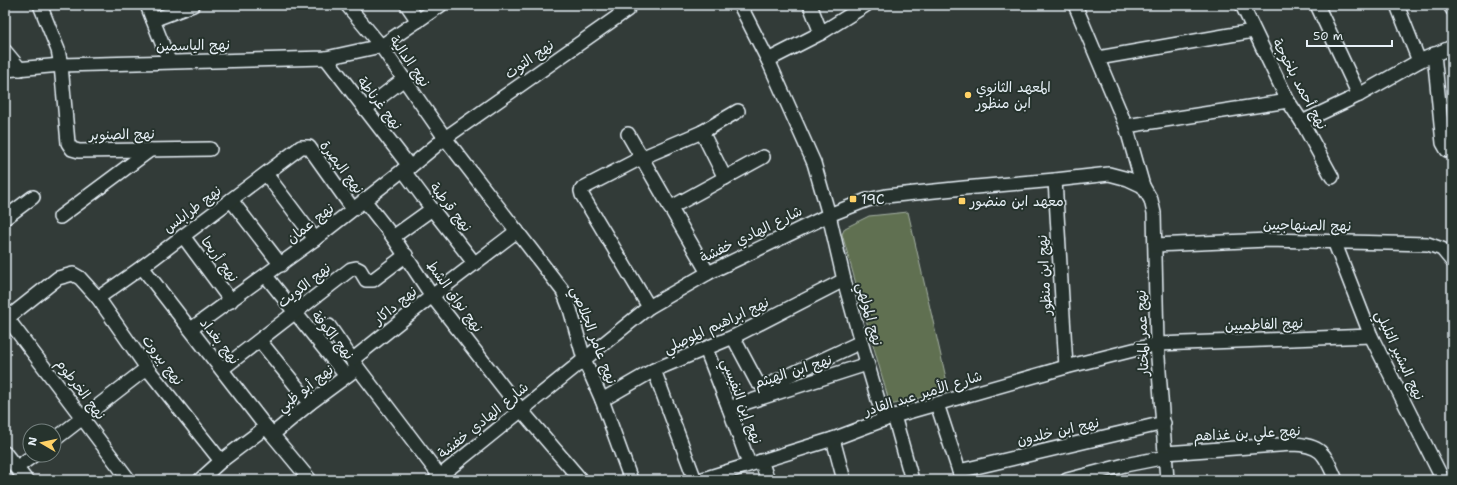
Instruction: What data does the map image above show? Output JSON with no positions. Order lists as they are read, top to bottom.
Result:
{
  "streets": {
    "street": [
      "نهج الياسمين",
      "نهج التوت",
      "نهج الدالية",
      "نهج أحمد بلخوجة",
      "نهج غرناطة",
      "نهج الصنوبر",
      "نهج البصرة",
      "نهج قرطبة",
      "نهج طرابلس",
      "نهج عمان",
      "نهج الصنهاجيين",
      "شارع الهادي خفشة",
      "نهج أريحا",
      "نهج ابن منظور",
      "نهج الكويت",
      "نهج نواق الشط",
      "نهج داكار",
      "نهج المولهي",
      "نهج الفاطميين",
      "نهج ابراهيم الموصلي",
      "نهج عمر المختار",
      "نهج الكوفة",
      "نهج عامر الجلاصي",
      "نهج بغداد",
      "نهج البشير التليلي",
      "نهج بيروت",
      "نهج ابن الهيثم",
      "نهج أبو ظبي",
      "نهج الخرطوم",
      "شارع الأمير عبد القادر",
      "نهج إبن النفيسي",
      "نهج ابن خلدون",
      "نهج علي بن غذاهم"
    ]
  },
  "crossings": [
    ["نهج الياسمين", "نهج الدالية"],
    ["نهج الياسمين", "نهج غرناطة"],
    ["نهج الياسمين", "نهج الصنوبر"],
    ["نهج التوت", "نهج الدالية"],
    ["نهج التوت", "نهج عمان"],
    ["نهج التوت", "نهج عامر الجلاصي"],
    ["نهج الدالية", "نهج عمان"],
    ["نهج الدالية", "نهج عامر الجلاصي"],
    ["نهج غرناطة", "نهج قرطبة"],
    ["نهج غرناطة", "نهج عمان"],
    ["نهج البصرة", "نهج طرابلس"],
    ["نهج البصرة", "نهج عمان"],
    ["نهج قرطبة", "نهج عمان"],
    ["نهج قرطبة", "نهج داكار"],
    ["نهج طرابلس", "نهج أريحا"],
    ["نهج طرابلس", "نهج بغداد"],
    ["نهج طرابلس", "نهج بيروت"],
    ["نهج عمان", "نهج أريحا"],
    ["نهج عمان", "نهج نواق الشط"],
    ["نهج عمان", "نهج الكوفة"],
    ["نهج عمان", "نهج عامر الجلاصي"],
    ["نهج عمان", "نهج بغداد"],
    ["نهج الصنهاجيين", "نهج عمر المختار"],
    ["نهج الصنهاجيين", "نهج البشير التليلي"],
    ["شارع الهادي خفشة", "نهج ابن منظور"],
    ["شارع الهادي خفشة", "نهج نواق الشط"],
    ["شارع الهادي خفشة", "نهج المولهي"],
    ["شارع الهادي خفشة", "نهج عمر المختار"],
    ["شارع الهادي خفشة", "نهج عامر الجلاصي"],
    ["نهج ابن منظور", "شارع الأمير عبد القادر"],
    ["نهج الكويت", "نهج نواق الشط"],
    ["نهج الكويت", "نهج الكوفة"],
    ["نهج الكويت", "نهج بغداد"],
    ["نهج نواق الشط", "نهج داكار"],
    ["نهج داكار", "نهج عامر الجلاصي"],
    ["نهج داكار", "نهج أبو ظبي"],
    ["نهج المولهي", "نهج ابراهيم الموصلي"],
    ["نهج المولهي", "نهج ابن الهيثم"],
    ["نهج المولهي", "شارع الأمير عبد القادر"],
    ["نهج الفاطميين", "نهج عمر المختار"],
    ["نهج الفاطميين", "نهج البشير التليلي"],
    ["نهج الفاطميين", "شارع الأمير عبد القادر"],
    ["نهج ابراهيم الموصلي", "نهج عامر الجلاصي"],
    ["نهج ابراهيم الموصلي", "نهج إبن النفيسي"],
    ["نهج عمر المختار", "شارع الأمير عبد القادر"],
    ["نهج عمر المختار", "نهج ابن خلدون"],
    ["نهج عمر المختار", "نهج علي بن غذاهم"],
    ["نهج الكوفة", "نهج أبو ظبي"],
    ["نهج بغداد", "نهج أبو ظبي"],
    ["نهج بيروت", "نهج أبو ظبي"],
    ["نهج بيروت", "نهج الخرطوم"],
    ["نهج ابن الهيثم", "نهج إبن النفيسي"],
    ["شارع الأمير عبد القادر", "نهج إبن النفيسي"]
  ],
  "places": {
    "other": ["المعهد الثانوي ابن منظور"],
    "transit": ["19C", "معهد ابن منضور"]
  },
  "scale_bar": "50 m",
  "north": "left"
}
